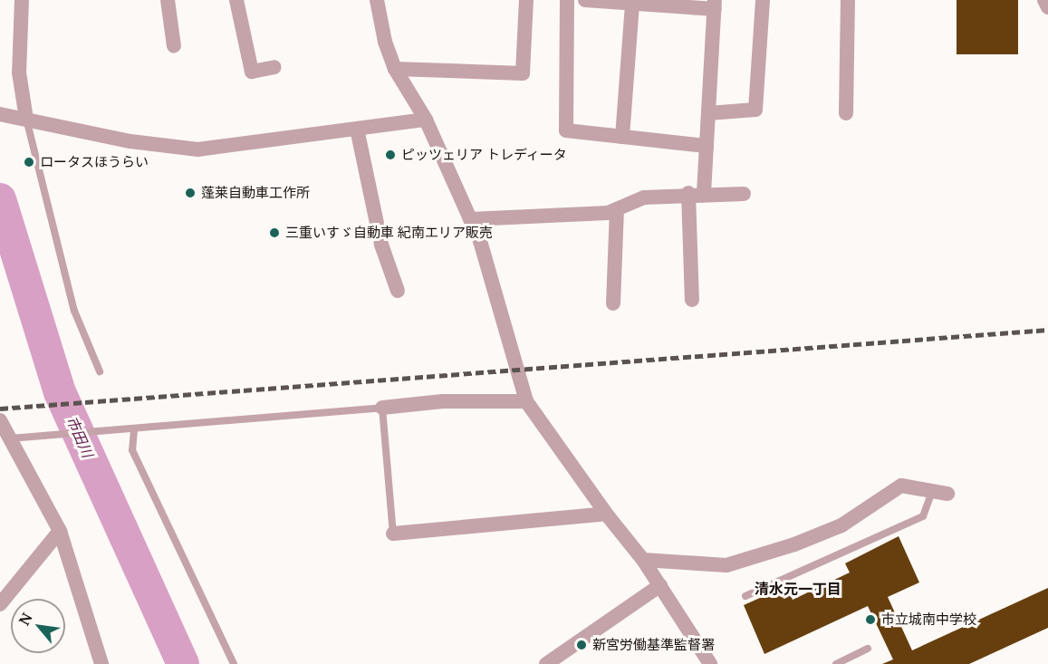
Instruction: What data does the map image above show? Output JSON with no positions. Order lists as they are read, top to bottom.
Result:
{
  "districts": ["清水元一丁目"],
  "water": ["市田川"],
  "places": [
    "ピッツェリア トレディータ",
    "ロータスほうらい",
    "蓬莱自動車工作所",
    "三重いすゞ自動車 紀南エリア販売",
    "市立城南中学校",
    "新宮労働基準監督署"
  ],
  "north": "top left"
}
